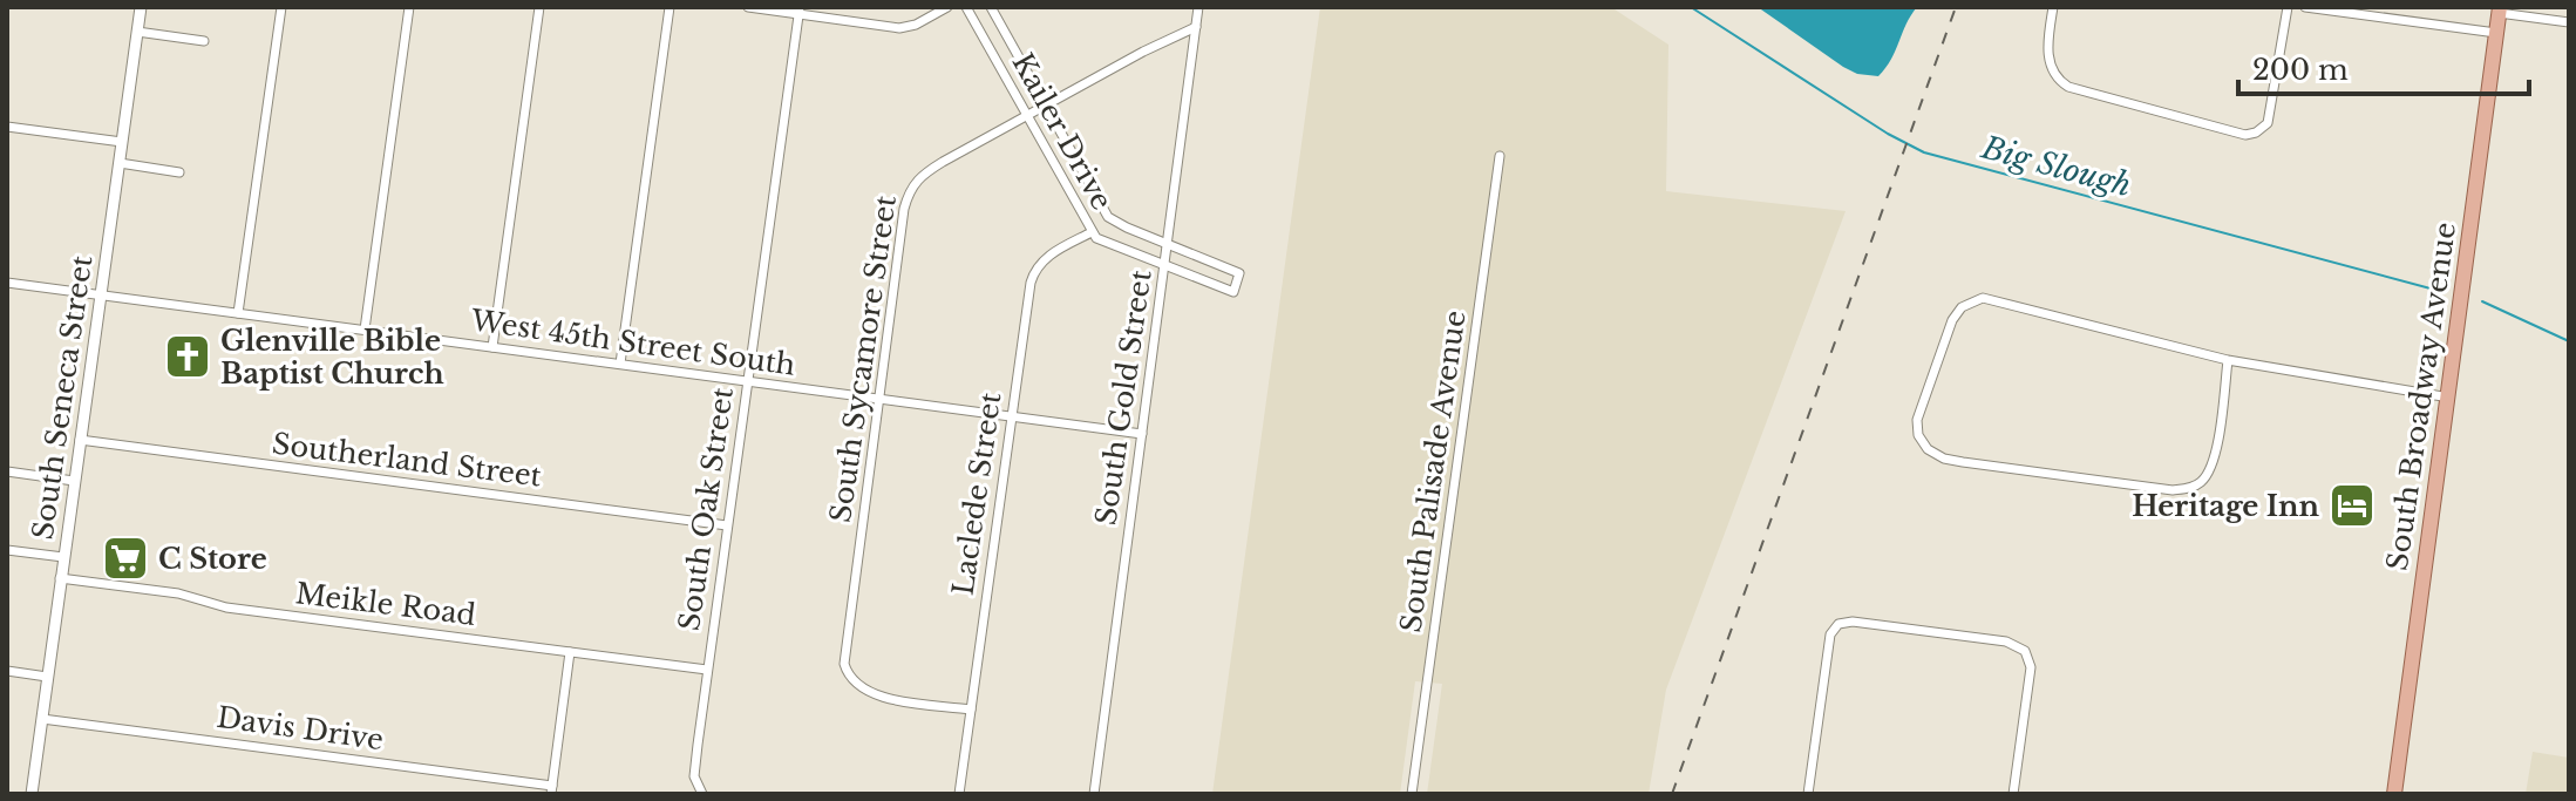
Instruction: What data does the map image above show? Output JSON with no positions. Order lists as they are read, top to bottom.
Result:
{
  "streets": {
    "main road": ["South Broadway Avenue"],
    "street": [
      "Kailer Drive",
      "West 45th Street South",
      "South Sycamore Street",
      "South Seneca Street",
      "South Gold Street",
      "Southerland Street",
      "South Palisade Avenue",
      "Laclede Street",
      "South Oak Street",
      "Meikle Road",
      "Davis Drive"
    ]
  },
  "crossings": [
    ["Kailer Drive", "South Sycamore Street"],
    ["Kailer Drive", "South Gold Street"],
    ["Kailer Drive", "Laclede Street"],
    ["West 45th Street South", "South Sycamore Street"],
    ["West 45th Street South", "South Seneca Street"],
    ["West 45th Street South", "South Gold Street"],
    ["West 45th Street South", "Laclede Street"],
    ["West 45th Street South", "South Oak Street"],
    ["South Sycamore Street", "South Gold Street"],
    ["South Sycamore Street", "Laclede Street"],
    ["South Seneca Street", "Southerland Street"],
    ["South Seneca Street", "Meikle Road"],
    ["South Seneca Street", "Davis Drive"],
    ["Southerland Street", "South Oak Street"],
    ["South Oak Street", "Meikle Road"]
  ],
  "water": ["Big Slough"],
  "places": {
    "church": ["Glenville Bible Baptist Church"],
    "hotel": ["Heritage Inn"],
    "supermarket": ["C Store"]
  },
  "scale_bar": "200 m"
}
